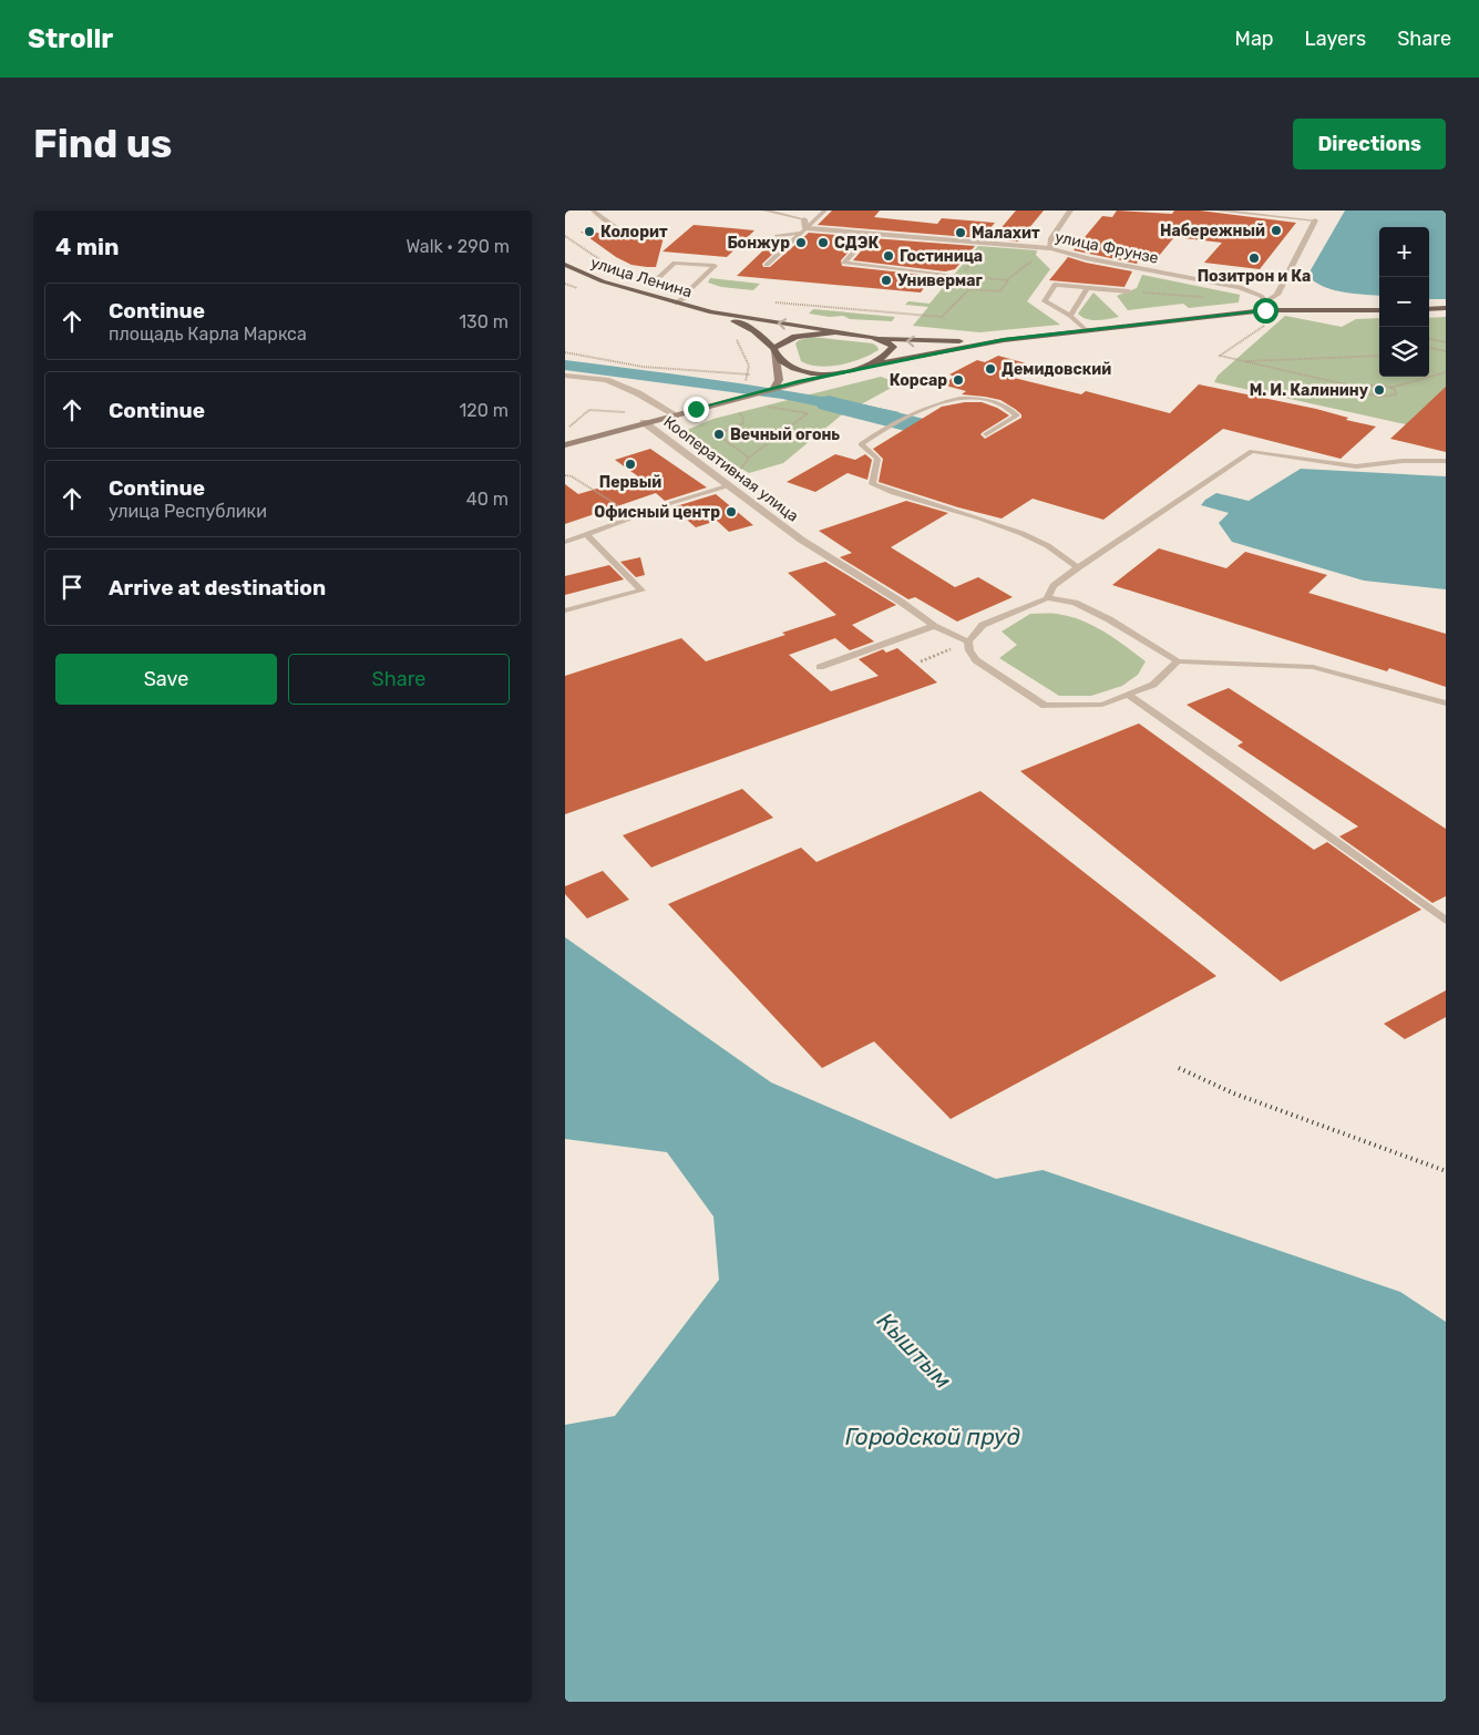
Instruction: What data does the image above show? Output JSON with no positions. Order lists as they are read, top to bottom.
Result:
{
  "streets": {
    "main road": ["улица Ленина"],
    "street": ["улица Фрунзе", "Кооперативная улица"]
  },
  "water": ["Кыштым", "Городской пруд"],
  "places": [
    "Набережный",
    "Колорит",
    "Малахит",
    "Бонжур",
    "СДЭК",
    "Гостиница",
    "Позитрон и Ка",
    "Универмаг",
    "Демидовский",
    "Корсар",
    "М. И. Калинину",
    "Вечный огонь",
    "Первый",
    "Офисный центр"
  ],
  "page": {
    "header": "Strollr",
    "nav": ["Map", "Layers", "Share"],
    "buttons": [
      "Directions",
      ["Save", "Share"]
    ],
    "title": "Find us",
    "heading": ["4 min", "Walk · 290 m"],
    "map_buttons": ["+", "−"],
    "list": [
      ["Continue", "площадь Карла Маркса", "130 m"],
      ["Continue", "120 m"],
      ["Continue", "улица Республики", "40 m"],
      "Arrive at destination"
    ]
  }
}
